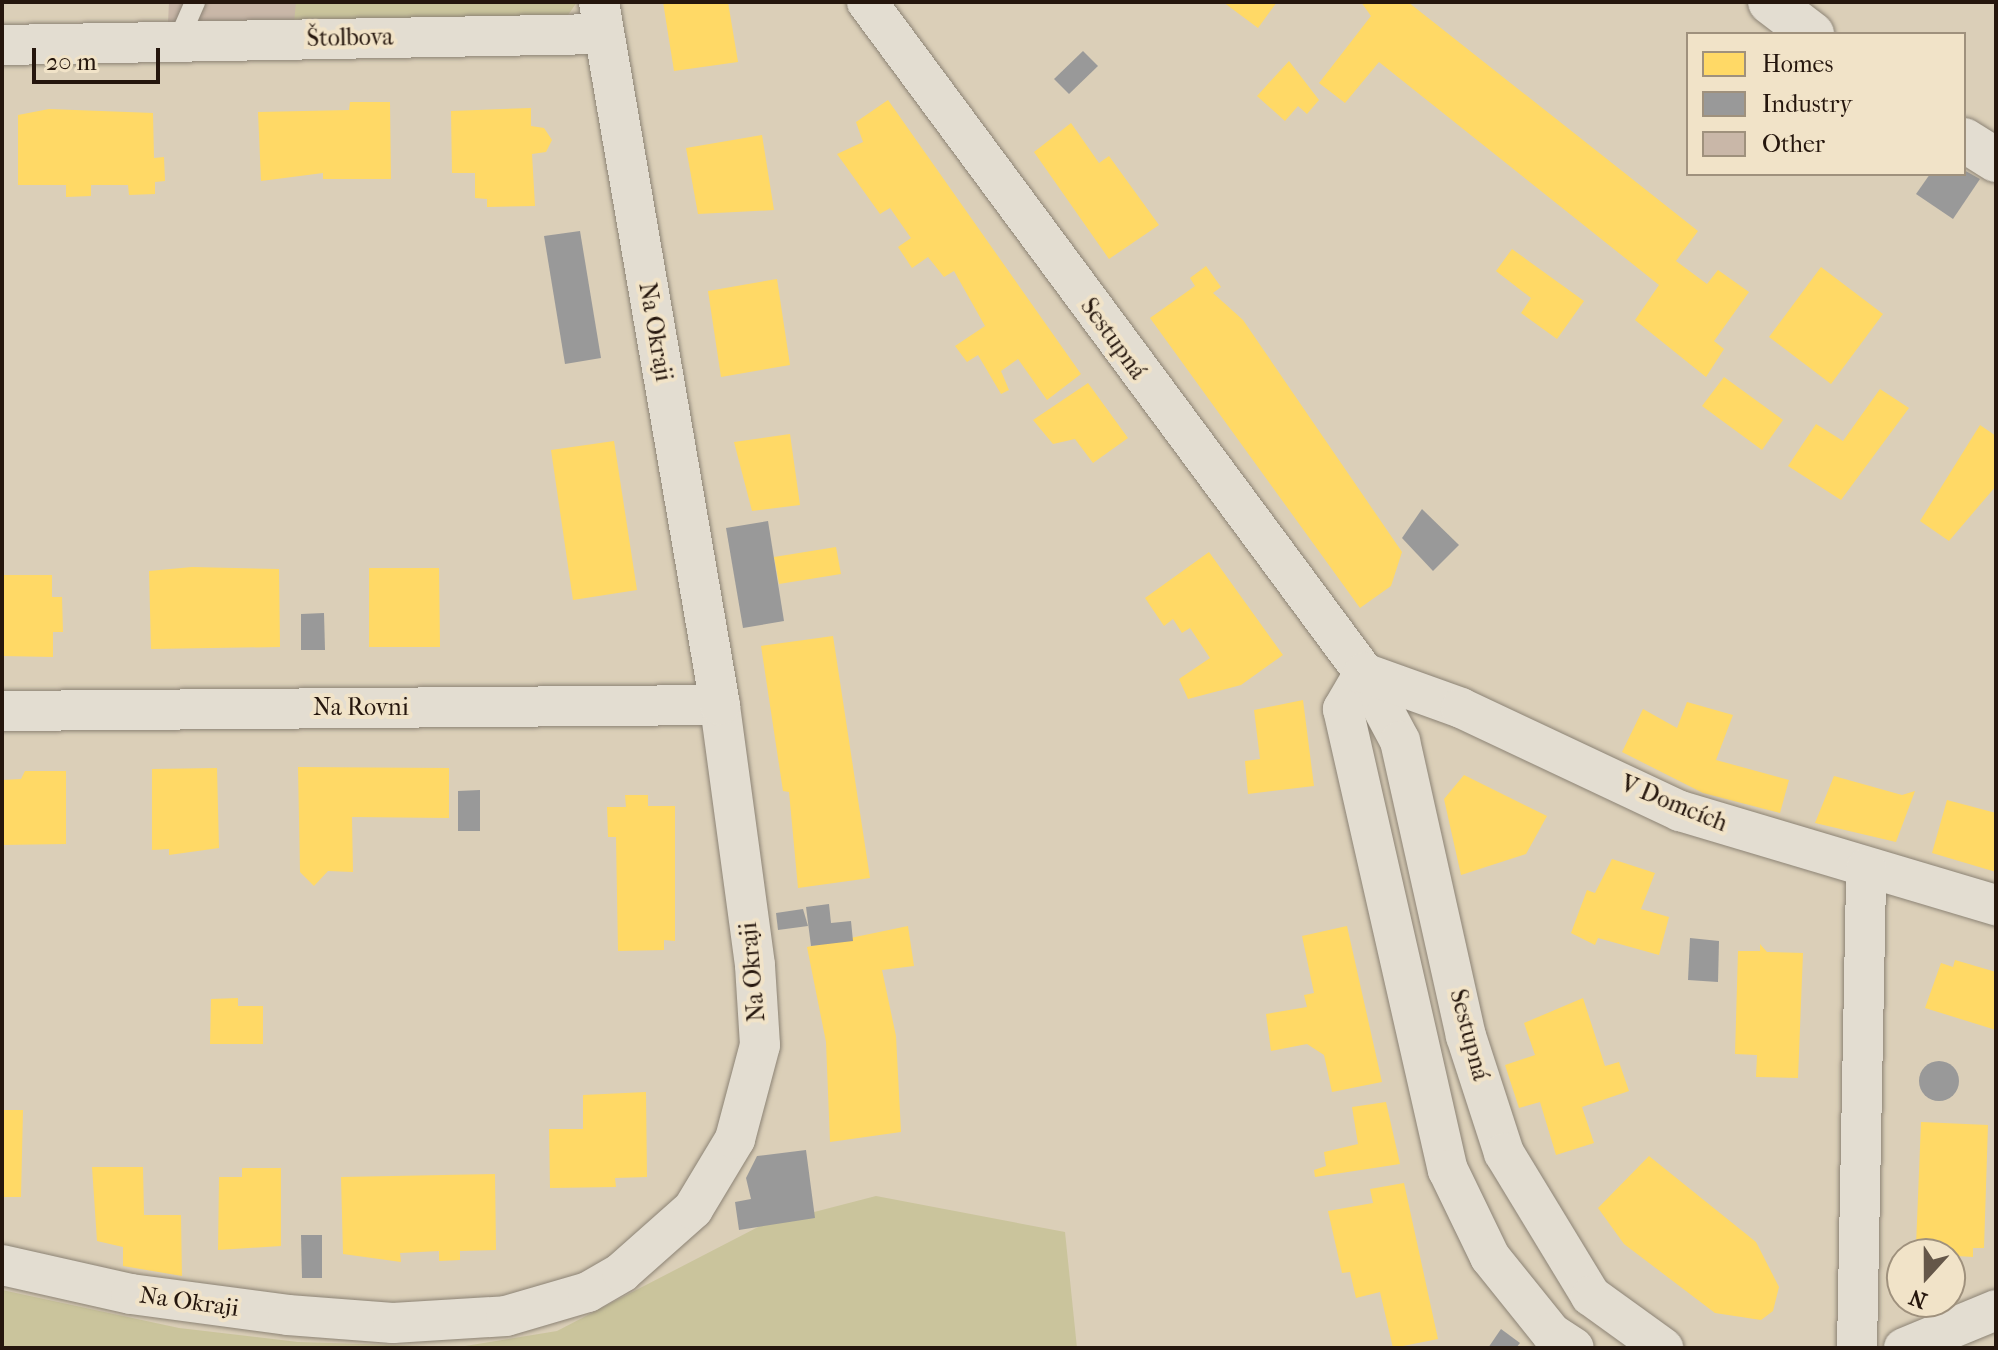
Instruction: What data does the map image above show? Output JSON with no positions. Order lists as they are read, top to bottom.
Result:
{
  "streets": {
    "street": [
      "Štolbova",
      "Na Okraji",
      "Sestupná",
      "Na Rovni",
      "V Domcích"
    ]
  },
  "crossings": [
    ["Štolbova", "Na Okraji"],
    ["Na Okraji", "Na Rovni"],
    ["Sestupná", "V Domcích"]
  ],
  "legend": ["Homes", "Industry", "Other"],
  "scale_bar": "20 m",
  "north": "bottom"
}
